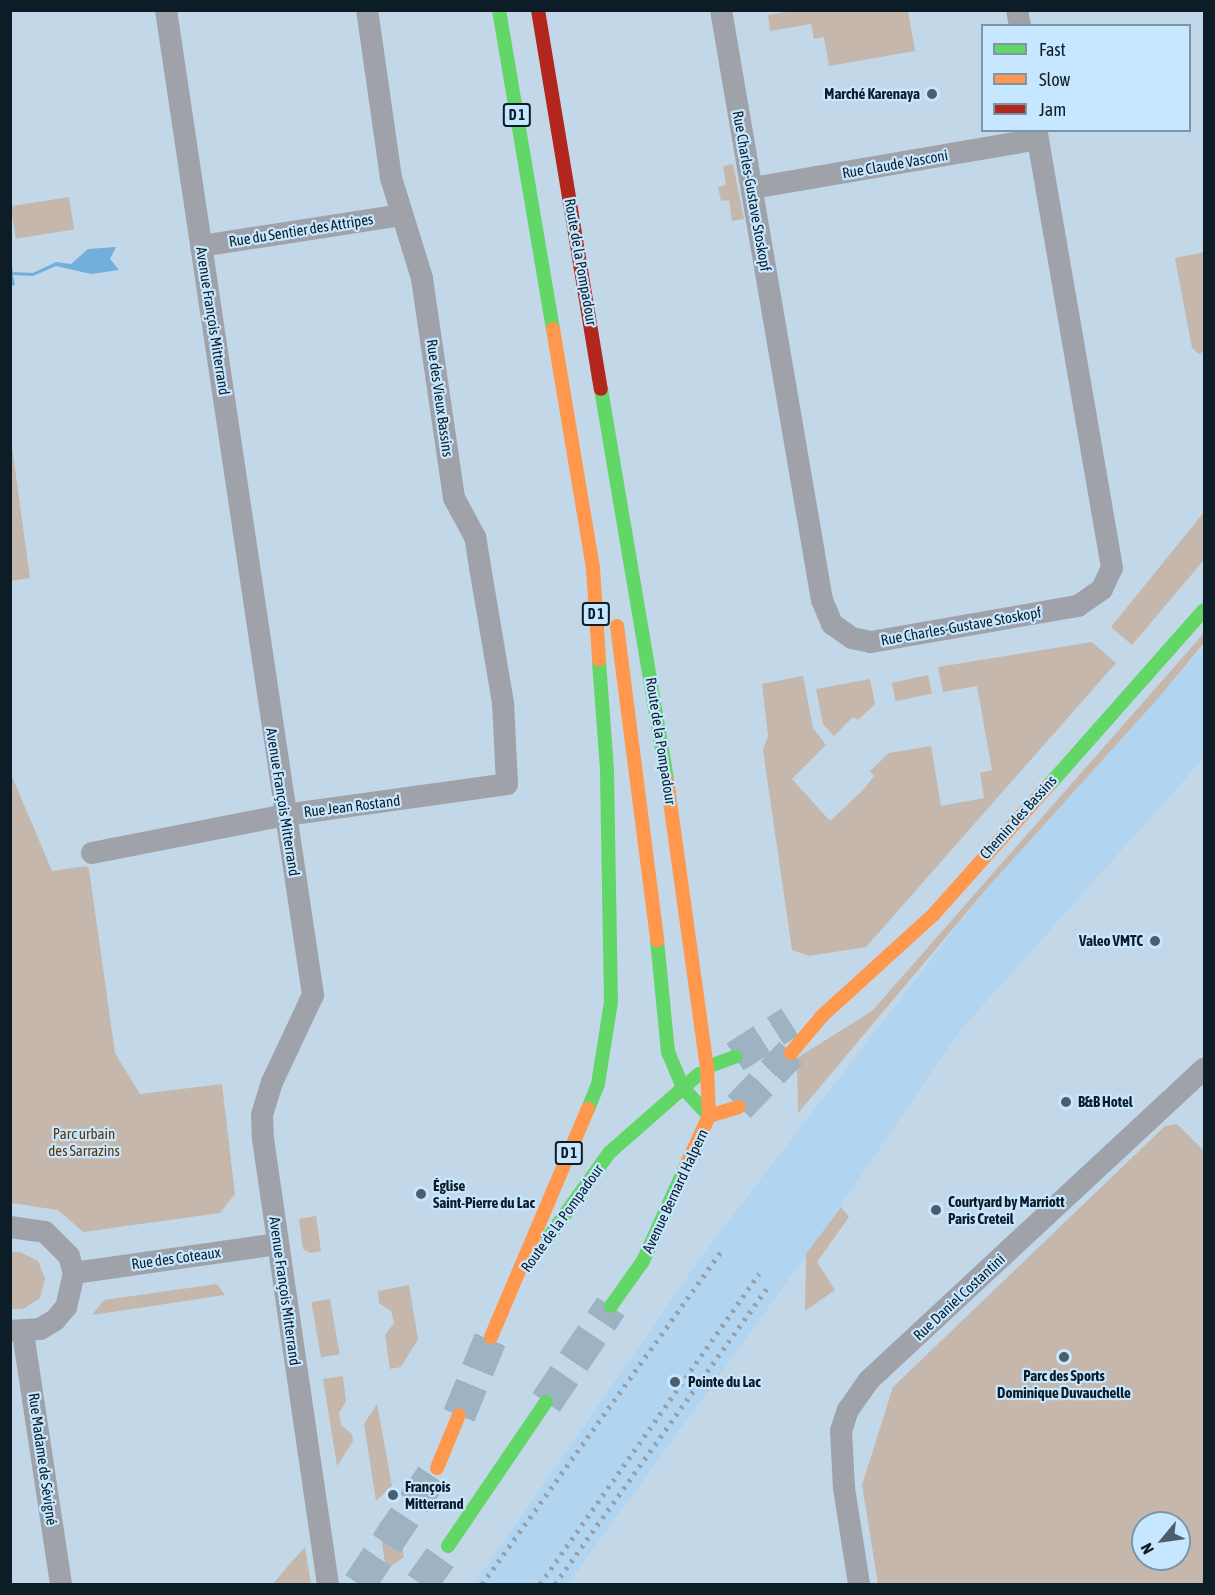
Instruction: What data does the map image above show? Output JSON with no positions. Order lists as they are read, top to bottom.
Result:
{
  "streets": {
    "main road": [
      "D 1",
      "Route de la Pompadour",
      "Chemin des Bassins",
      "Avenue Bernard Halpern"
    ],
    "street": [
      "Rue Claude Vasconi",
      "Rue Charles-Gustave Stoskopf",
      "Rue du Sentier des Attripes",
      "Avenue François Mitterrand",
      "Rue des Vieux Bassins",
      "Rue Jean Rostand",
      "Rue des Coteaux",
      "Rue Daniel Costantini",
      "Rue Madame de Sévigné"
    ]
  },
  "crossings": [
    ["D 1", "Route de la Pompadour"],
    ["Rue Claude Vasconi", "Rue Charles-Gustave Stoskopf"],
    ["Rue du Sentier des Attripes", "Avenue François Mitterrand"],
    ["Rue du Sentier des Attripes", "Rue des Vieux Bassins"],
    ["Route de la Pompadour", "Avenue Bernard Halpern"],
    ["Avenue François Mitterrand", "Rue Jean Rostand"],
    ["Avenue François Mitterrand", "Rue des Coteaux"],
    ["Rue des Vieux Bassins", "Rue Jean Rostand"]
  ],
  "parks": ["Parc urbain des Sarrazins"],
  "places": [
    "Marché Karenaya",
    "Valeo VMTC",
    "B&B Hotel",
    "Église Saint-Pierre du Lac",
    "Courtyard by Marriott Paris Creteil",
    "Parc des Sports Dominique Duvauchelle",
    "Pointe du Lac",
    "François Mitterrand"
  ],
  "legend": ["Fast", "Slow", "Jam"],
  "north": "bottom left"
}
